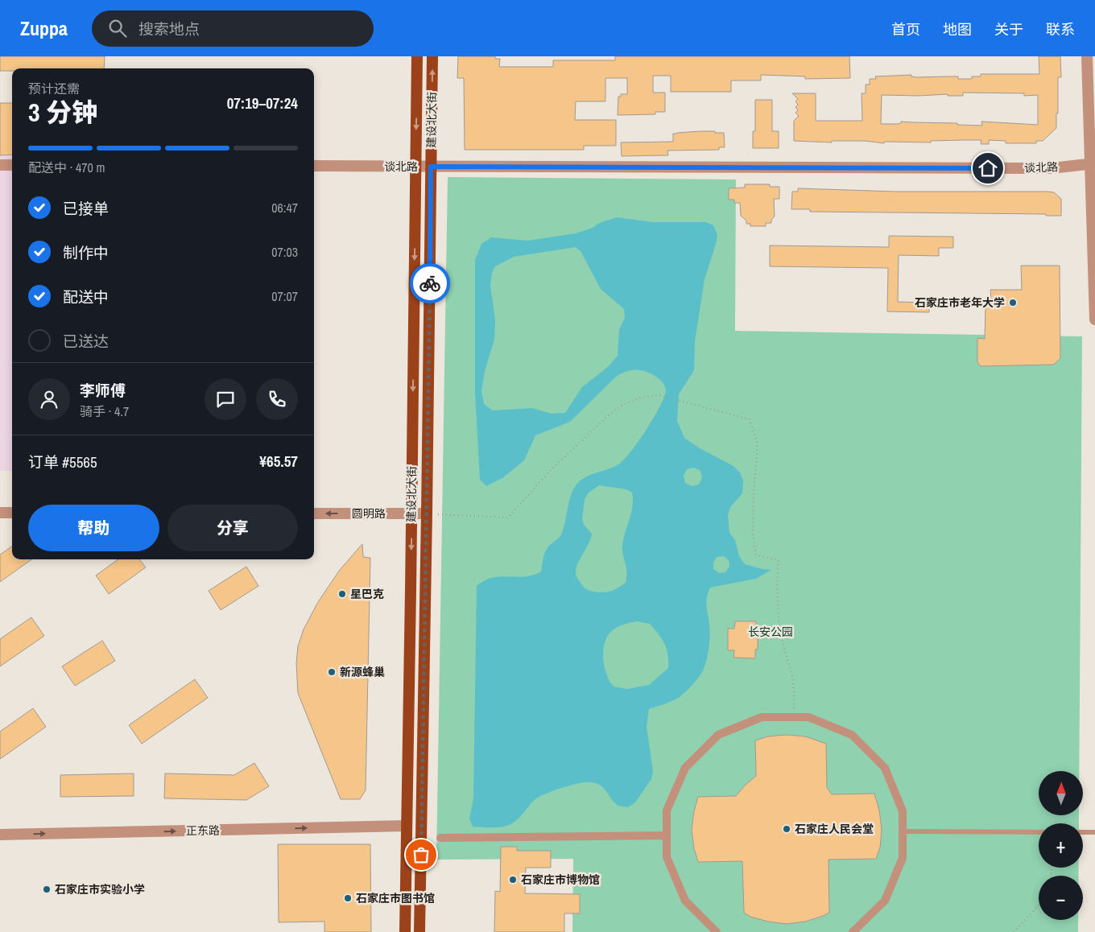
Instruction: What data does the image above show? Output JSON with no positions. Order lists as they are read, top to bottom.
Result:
{
  "streets": {
    "main road": ["建设北大街"],
    "street": ["谈北路", "圆明路", "正东路"]
  },
  "crossings": [
    ["建设北大街", "谈北路"],
    ["建设北大街", "圆明路"],
    ["建设北大街", "正东路"]
  ],
  "one_way": ["圆明路", "正东路"],
  "parks": ["长安公园"],
  "places": [
    "石家庄市老年大学",
    "星巴克",
    "新源蜂巢",
    "石家庄人民会堂",
    "石家庄市博物馆",
    "石家庄市实验小学",
    "石家庄市图书馆"
  ],
  "north": "top",
  "page": {
    "header": "Zuppa",
    "search": "搜索地点",
    "nav": [
      "首页",
      "地图",
      "关于",
      "联系"
    ],
    "heading": ["3 分钟", "预计还需", "07:19–07:24"],
    "panel": [
      "李师傅",
      "骑手 · 4.7",
      "订单 #5565",
      "¥65.57"
    ],
    "bar": "配送中 · 470 m",
    "list": [
      ["已接单", "06:47"],
      ["制作中", "07:03"],
      ["配送中", "07:07"],
      "已送达"
    ],
    "buttons": ["帮助", "分享"],
    "map_buttons": ["+", "−"]
  }
}
